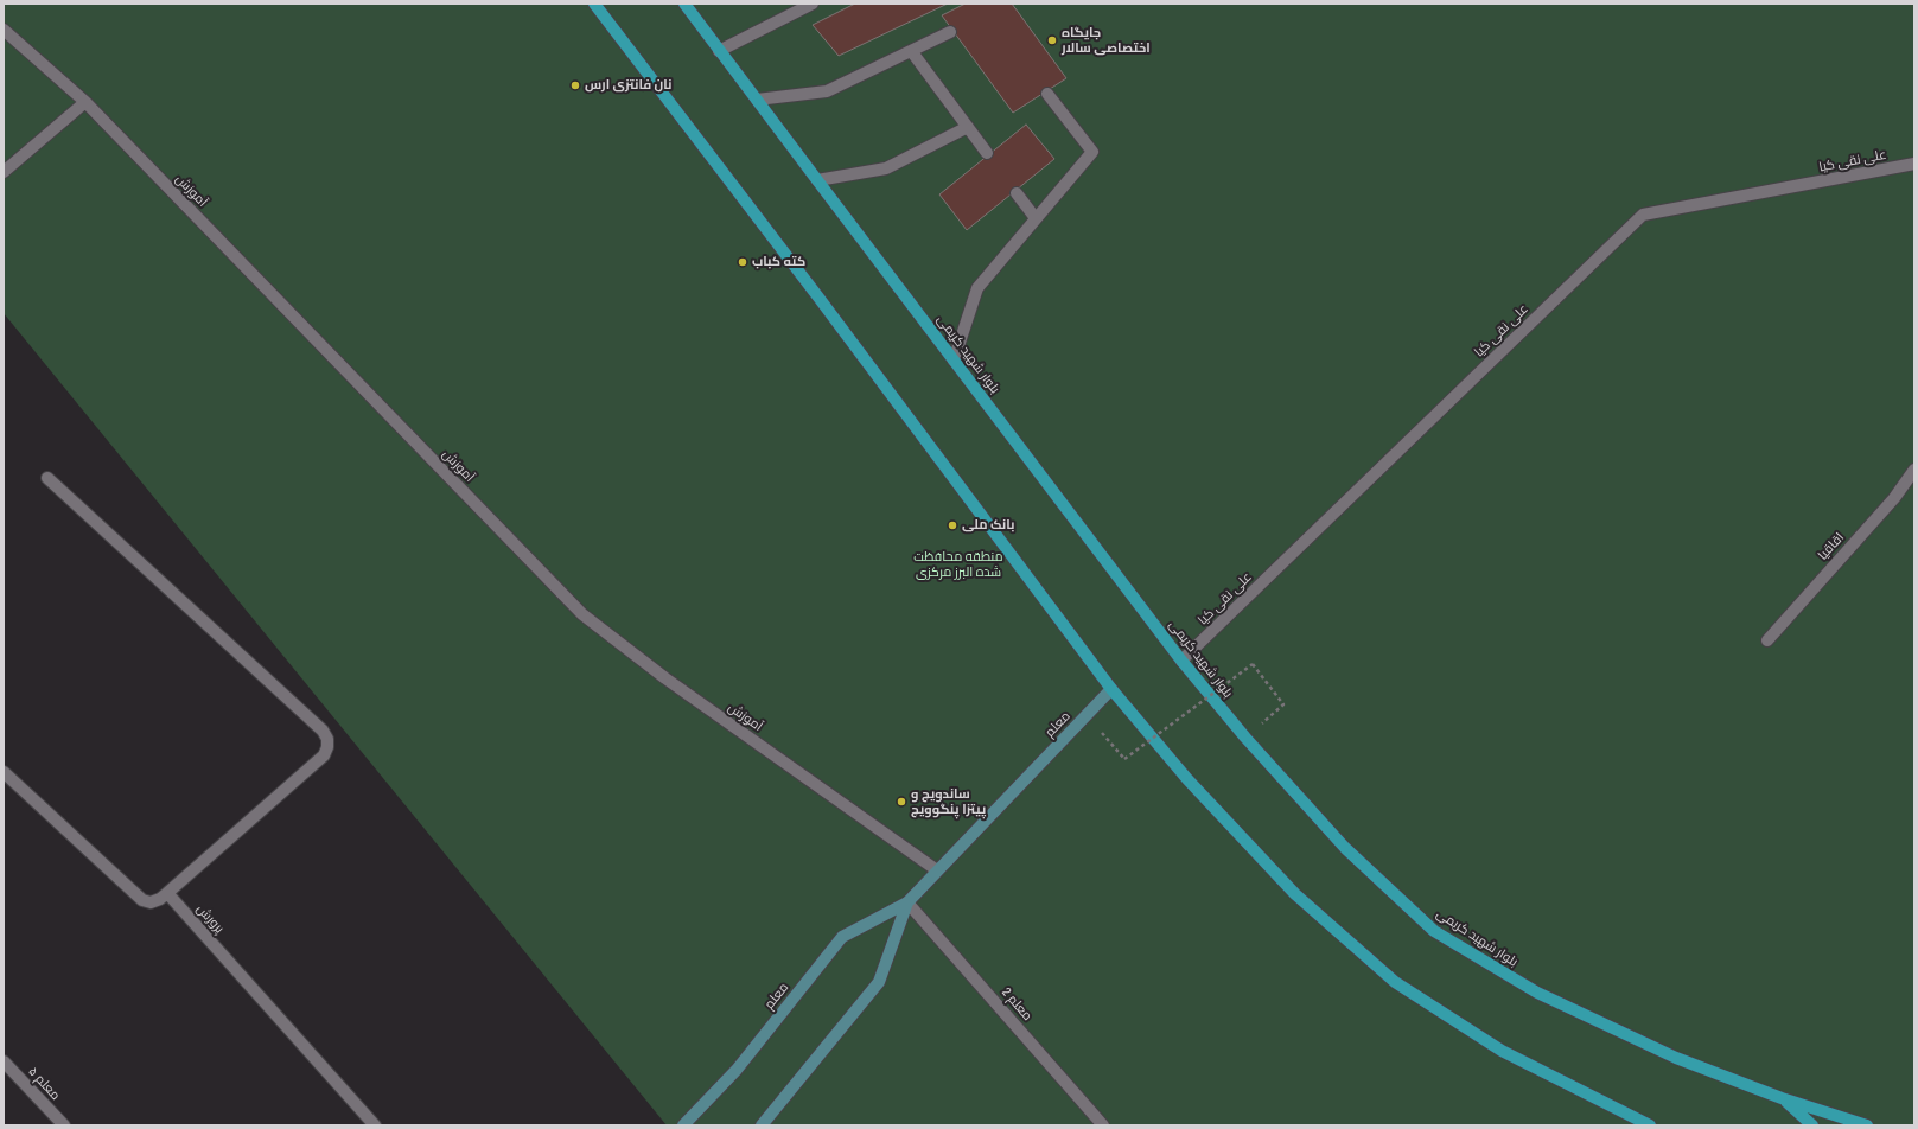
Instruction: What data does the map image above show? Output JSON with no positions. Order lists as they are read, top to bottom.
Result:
{
  "streets": {
    "main road": ["بلوار شهید کریمی"],
    "street": [
      "علی نقی کیا",
      "آموزش",
      "اقاقیا",
      "معلم",
      "پرورش",
      "معلم 2",
      "معلم ۵"
    ]
  },
  "crossings": [
    ["علی نقی کیا", "بلوار شهید کریمی"],
    ["آموزش", "معلم"],
    ["معلم", "معلم 2"]
  ],
  "parks": ["منطقه محافظت شده البرز مرکزی"],
  "places": [
    "جایگاه اختصاصی سالار",
    "نان فانتزی ارس",
    "کته کباب",
    "بانک ملی",
    "ساندویچ و پیتزا پنگوویچ"
  ]
}
